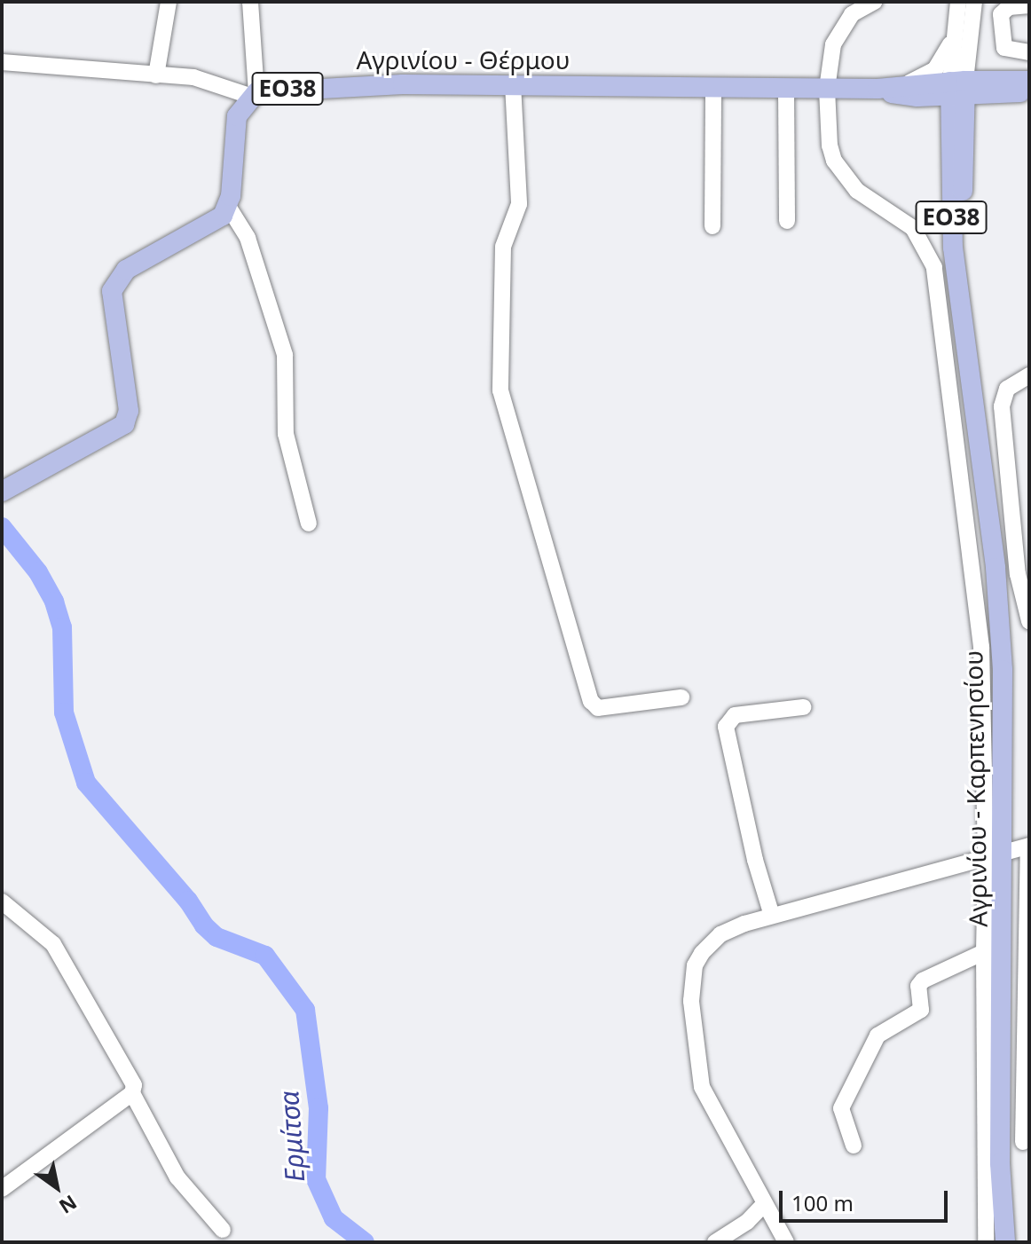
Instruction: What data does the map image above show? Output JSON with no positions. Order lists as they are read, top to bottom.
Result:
{
  "streets": {
    "main road": ["Αγρινίου - Θέρμου", "ΕΟ38", "Αγρινίου - Καρπενησίου"]
  },
  "crossings": [
    ["Αγρινίου - Θέρμου", "ΕΟ38"],
    ["Αγρινίου - Θέρμου", "Αγρινίου - Καρπενησίου"],
    ["ΕΟ38", "Αγρινίου - Καρπενησίου"]
  ],
  "water": ["Ερμίτσα"],
  "scale_bar": "100 m",
  "north": "bottom right"
}
